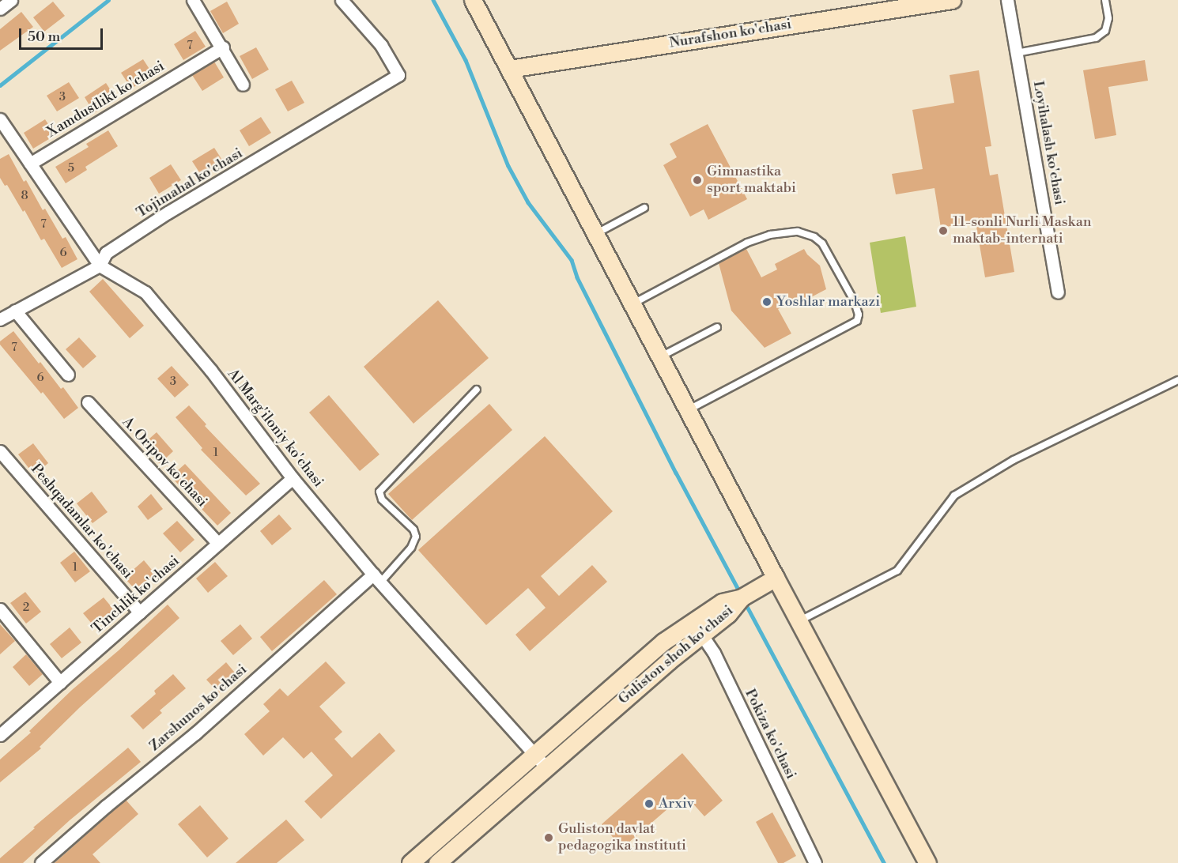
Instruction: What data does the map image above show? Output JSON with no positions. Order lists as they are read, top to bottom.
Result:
{
  "streets": {
    "main road": ["Nurafshon ko'chasi", "Guliston shoh ko'chasi"],
    "street": [
      "Xamdustlikt ko'chasi",
      "Loyihalash ko'chasi",
      "Tojimahal ko'chasi",
      "Al Marg'iloniy ko'chasi",
      "A. Oripov ko'chasi",
      "Peshqadamlar ko'chasi",
      "Tinchlik ko'chasi",
      "Zarshunos ko'chasi",
      "Pokiza ko'chasi"
    ]
  },
  "crossings": [
    ["Xamdustlikt ko'chasi", "Al Marg'iloniy ko'chasi"],
    ["Tojimahal ko'chasi", "Al Marg'iloniy ko'chasi"],
    ["Al Marg'iloniy ko'chasi", "Tinchlik ko'chasi"],
    ["Al Marg'iloniy ko'chasi", "Guliston shoh ko'chasi"],
    ["Al Marg'iloniy ko'chasi", "Zarshunos ko'chasi"],
    ["A. Oripov ko'chasi", "Tinchlik ko'chasi"],
    ["Peshqadamlar ko'chasi", "Tinchlik ko'chasi"],
    ["Guliston shoh ko'chasi", "Pokiza ko'chasi"]
  ],
  "places": [
    "Gimnastika sport maktabi",
    "11-sonli Nurli Maskan maktab-internati",
    "Yoshlar markazi",
    "Arxiv",
    "Guliston davlat pedagogika instituti"
  ],
  "house_numbers": [
    "7",
    "3",
    "5",
    "8",
    "7",
    "6",
    "7",
    "6",
    "3",
    "1",
    "1",
    "2"
  ],
  "scale_bar": "50 m"
}
